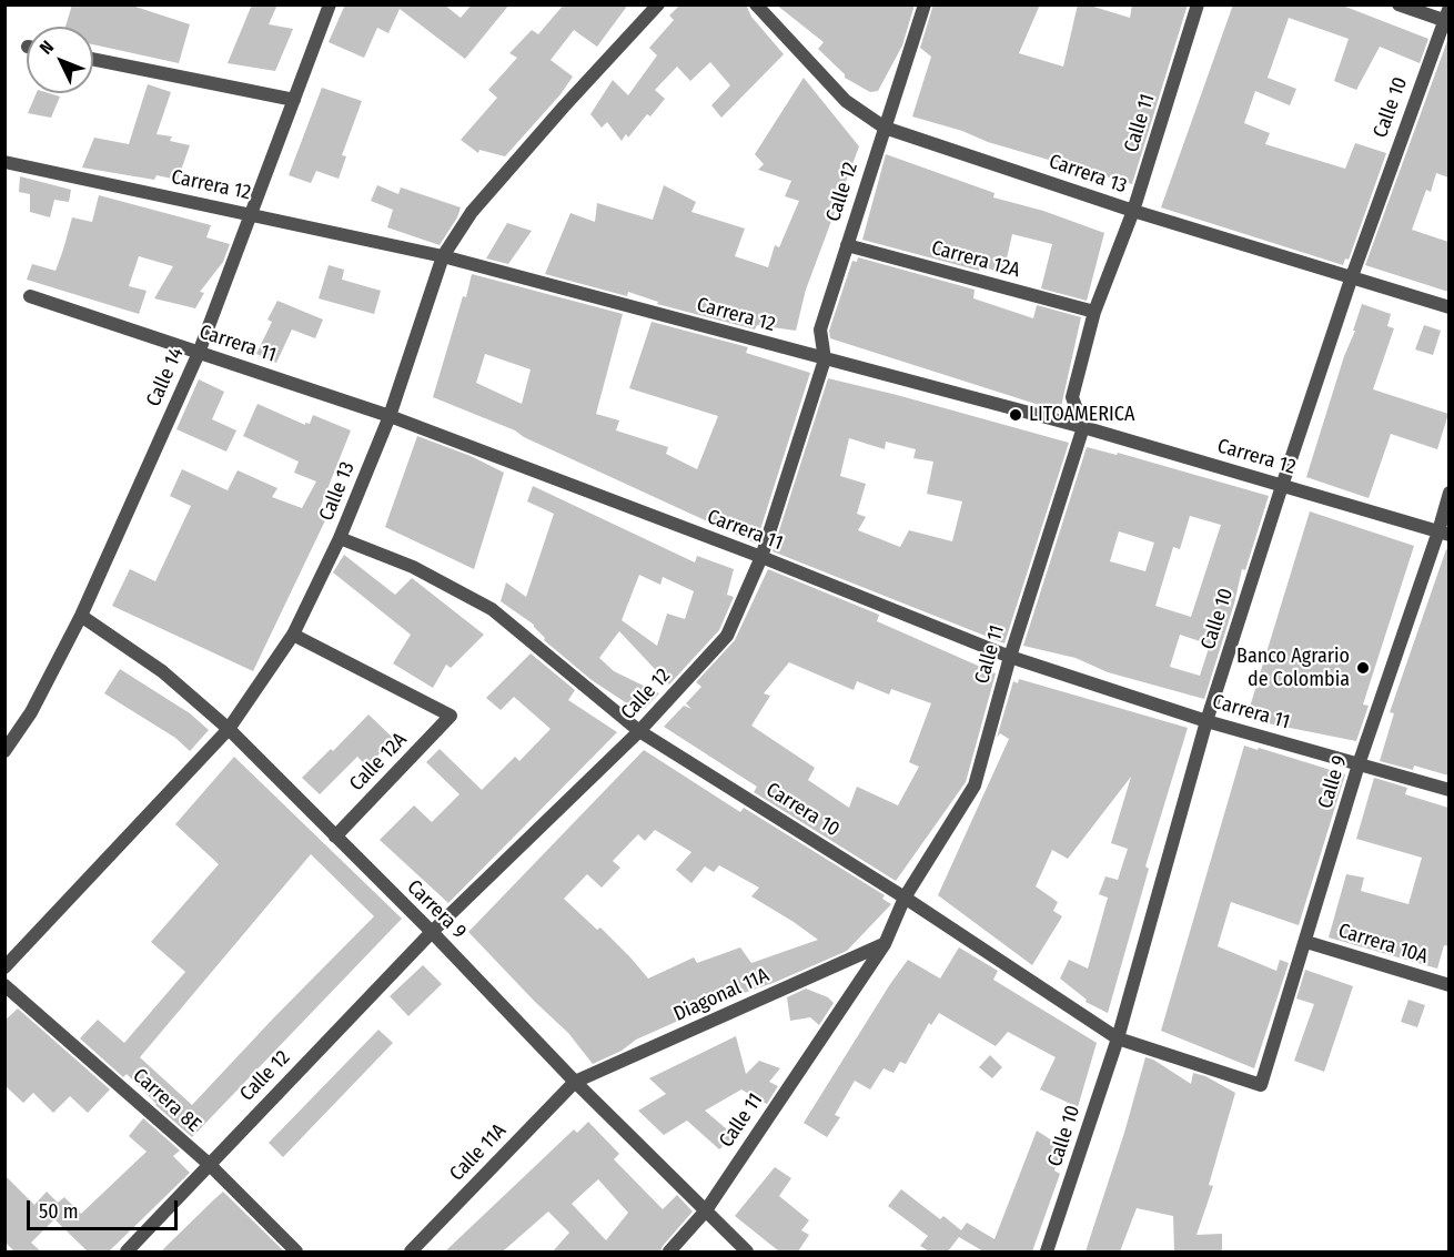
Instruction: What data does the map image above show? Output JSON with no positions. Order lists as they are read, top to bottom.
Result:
{
  "streets": {
    "street": [
      "Calle 10",
      "Calle 11",
      "Carrera 13",
      "Carrera 12",
      "Calle 12",
      "Carrera 12A",
      "Carrera 11",
      "Calle 14",
      "Calle 13",
      "Calle 12A",
      "Calle 9",
      "Carrera 10",
      "Carrera 9",
      "Carrera 10A",
      "Diagonal 11A",
      "Carrera 8E",
      "Calle 11A"
    ]
  },
  "crossings": [
    ["Calle 10", "Carrera 13"],
    ["Calle 10", "Carrera 12"],
    ["Calle 10", "Carrera 11"],
    ["Calle 10", "Carrera 10"],
    ["Calle 11", "Carrera 13"],
    ["Calle 11", "Carrera 12"],
    ["Calle 11", "Carrera 12A"],
    ["Calle 11", "Carrera 11"],
    ["Calle 11", "Carrera 10"],
    ["Calle 11", "Carrera 9"],
    ["Calle 11", "Diagonal 11A"],
    ["Carrera 13", "Calle 12"],
    ["Carrera 12", "Calle 12"],
    ["Carrera 12", "Calle 14"],
    ["Carrera 12", "Calle 13"],
    ["Carrera 12", "Calle 9"],
    ["Calle 12", "Carrera 12A"],
    ["Calle 12", "Carrera 11"],
    ["Calle 12", "Carrera 10"],
    ["Calle 12", "Carrera 9"],
    ["Calle 12", "Carrera 8E"],
    ["Carrera 11", "Calle 14"],
    ["Carrera 11", "Calle 13"],
    ["Carrera 11", "Calle 9"],
    ["Calle 14", "Carrera 9"],
    ["Calle 13", "Calle 12A"],
    ["Calle 13", "Carrera 10"],
    ["Calle 13", "Carrera 9"],
    ["Calle 12A", "Carrera 9"],
    ["Calle 9", "Carrera 10"],
    ["Calle 9", "Carrera 10A"],
    ["Carrera 9", "Diagonal 11A"],
    ["Carrera 9", "Calle 11A"],
    ["Diagonal 11A", "Calle 11A"]
  ],
  "places": ["LITOAMERICA", "Banco Agrario de Colombia"],
  "scale_bar": "50 m",
  "north": "top left"
}
